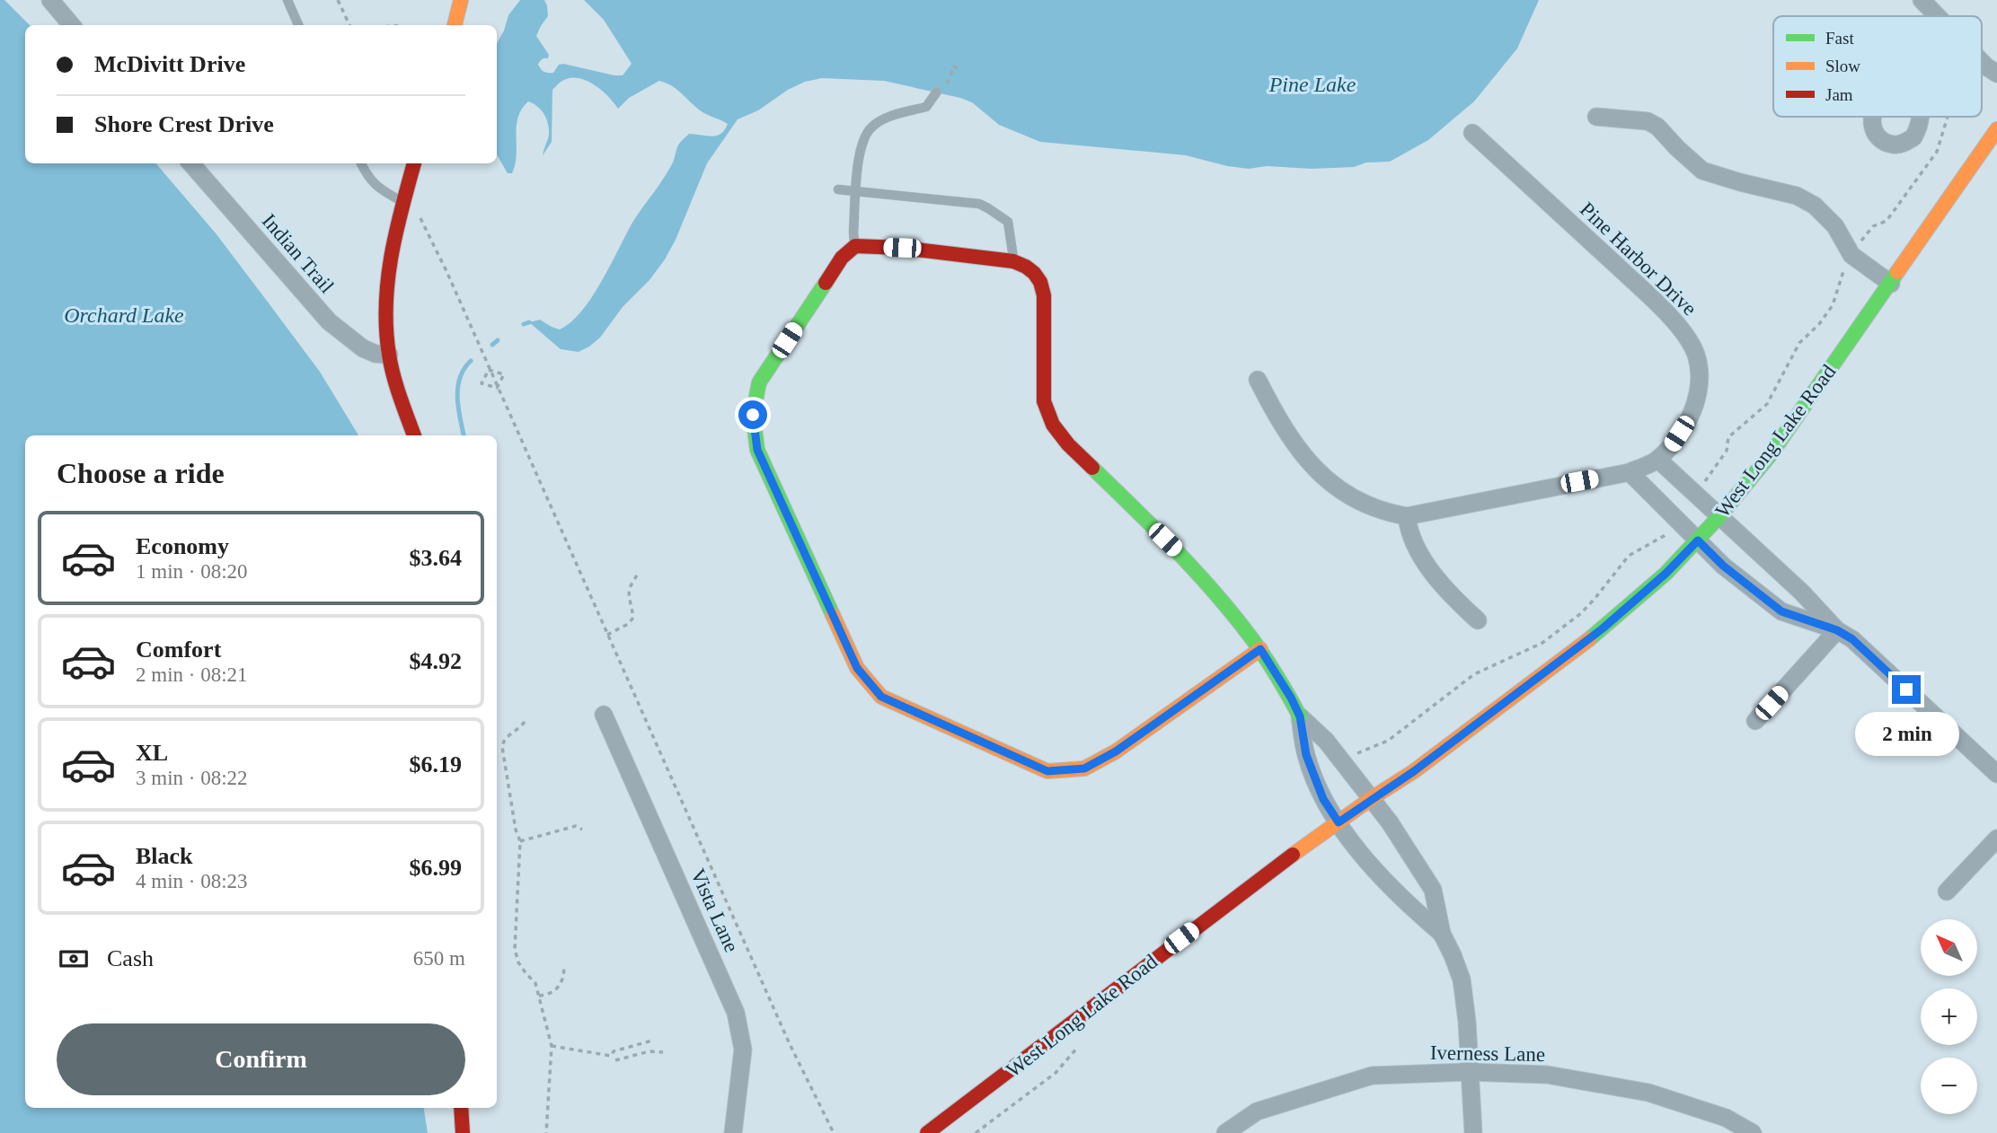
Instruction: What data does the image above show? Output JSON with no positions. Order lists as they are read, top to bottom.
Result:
{
  "streets": {
    "main road": ["West Long Lake Road"],
    "street": [
      "Indian Trail",
      "Pine Harbor Drive",
      "Vista Lane",
      "Iverness Lane"
    ]
  },
  "water": ["Pine Lake", "Orchard Lake"],
  "legend": ["Fast", "Slow", "Jam"],
  "north": "top left",
  "page": {
    "banner": ["McDivitt Drive", "Shore Crest Drive"],
    "heading": "Choose a ride",
    "list": [
      {
        "name": "Economy",
        "note": "1 min · 08:20",
        "value": "$3.64"
      },
      {
        "name": "Comfort",
        "note": "2 min · 08:21",
        "value": "$4.92"
      },
      {
        "name": "XL",
        "note": "3 min · 08:22",
        "value": "$6.19"
      },
      {
        "name": "Black",
        "note": "4 min · 08:23",
        "value": "$6.99"
      }
    ],
    "bubble": "2 min",
    "map_buttons": ["+", "−"],
    "pay": ["Cash", "650 m"],
    "buttons": "Confirm"
  }
}
